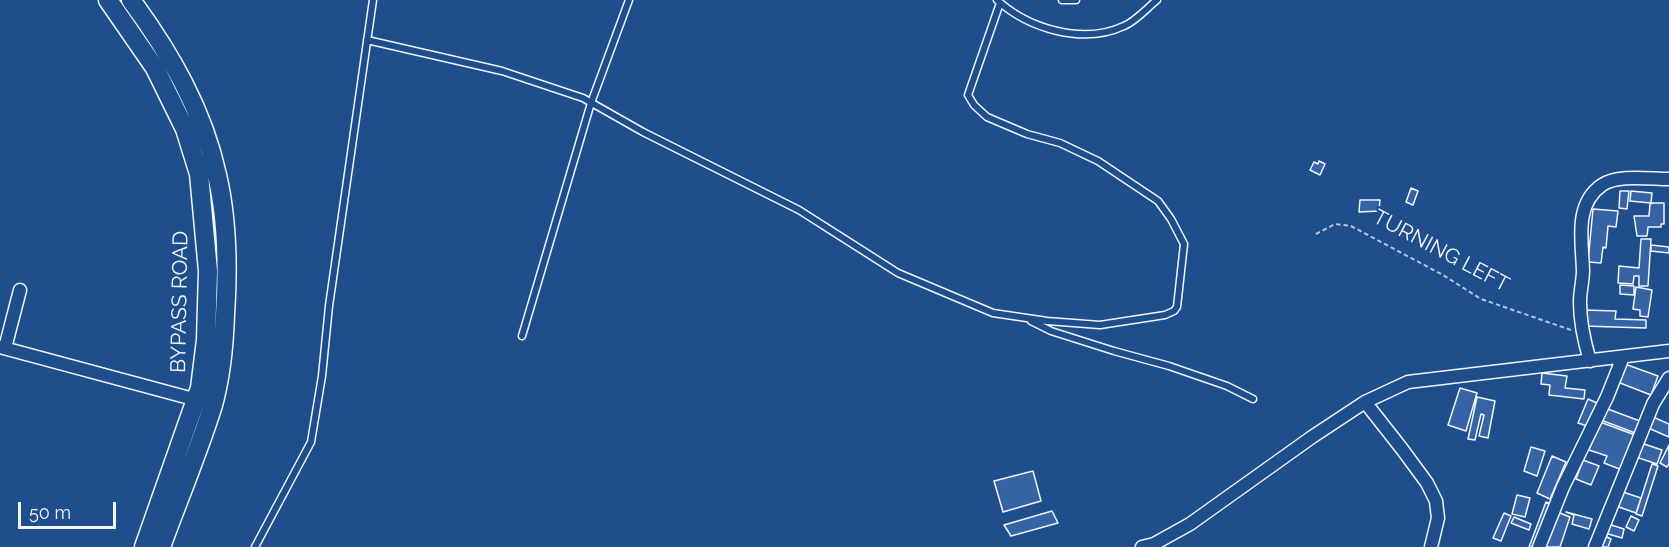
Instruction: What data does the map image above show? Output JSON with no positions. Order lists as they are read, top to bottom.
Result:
{
  "streets": {
    "main road": ["BYPASS ROAD"],
    "path": ["TURNING LEFT"]
  },
  "scale_bar": "50 m"
}
